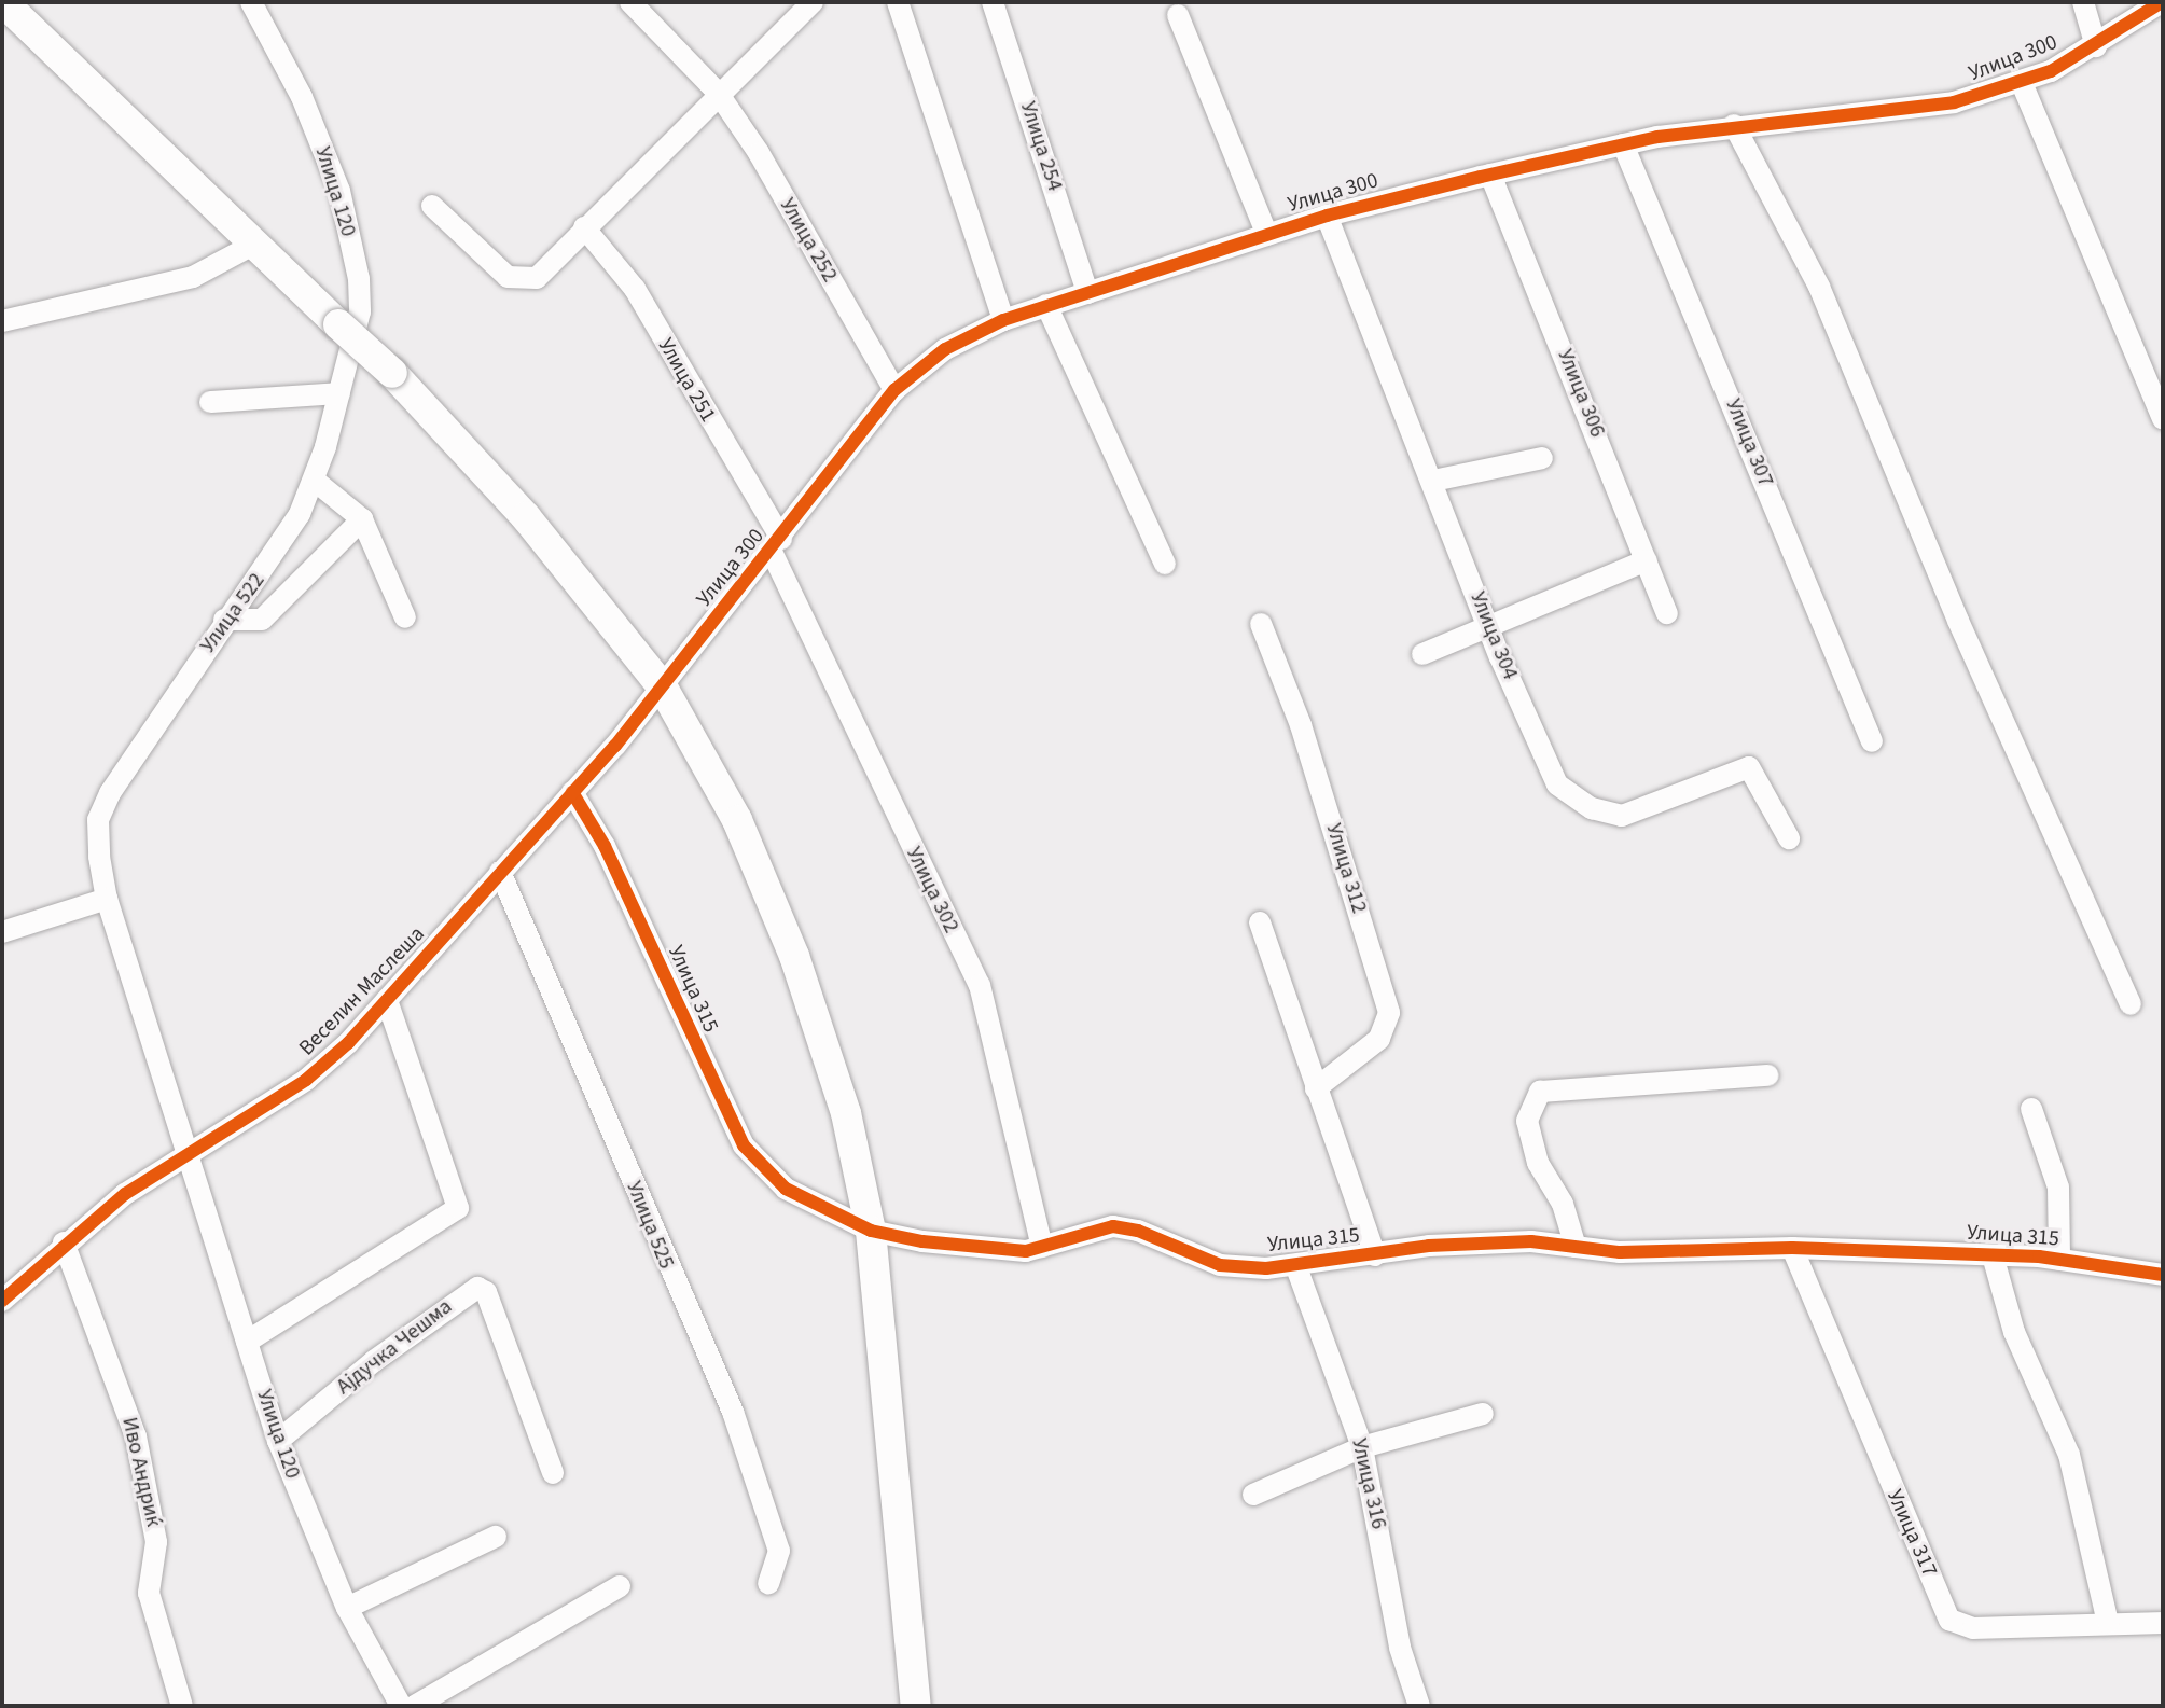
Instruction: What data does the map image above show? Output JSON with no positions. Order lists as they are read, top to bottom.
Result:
{
  "streets": {
    "street": [
      "Улица 300",
      "Улица 254",
      "Улица 120",
      "Улица 252",
      "Улица 251",
      "Улица 306",
      "Улица 307",
      "Улица 522",
      "Улица 304",
      "Улица 312",
      "Улица 302",
      "Улица 315",
      "Веселин Маслеша",
      "Улица 525",
      "Ајдучка Чешма",
      "Иво Андриќ",
      "Улица 316",
      "Улица 317"
    ]
  },
  "crossings": [
    ["Улица 300", "Улица 254"],
    ["Улица 300", "Улица 252"],
    ["Улица 300", "Улица 251"],
    ["Улица 300", "Улица 306"],
    ["Улица 300", "Улица 307"],
    ["Улица 300", "Улица 304"],
    ["Улица 300", "Улица 302"],
    ["Улица 300", "Веселин Маслеша"],
    ["Улица 120", "Улица 522"],
    ["Улица 120", "Веселин Маслеша"],
    ["Улица 120", "Ајдучка Чешма"],
    ["Улица 251", "Улица 302"],
    ["Улица 302", "Улица 315"],
    ["Улица 315", "Веселин Маслеша"],
    ["Улица 315", "Улица 316"],
    ["Улица 315", "Улица 317"],
    ["Веселин Маслеша", "Улица 525"],
    ["Веселин Маслеша", "Иво Андриќ"]
  ]
}
